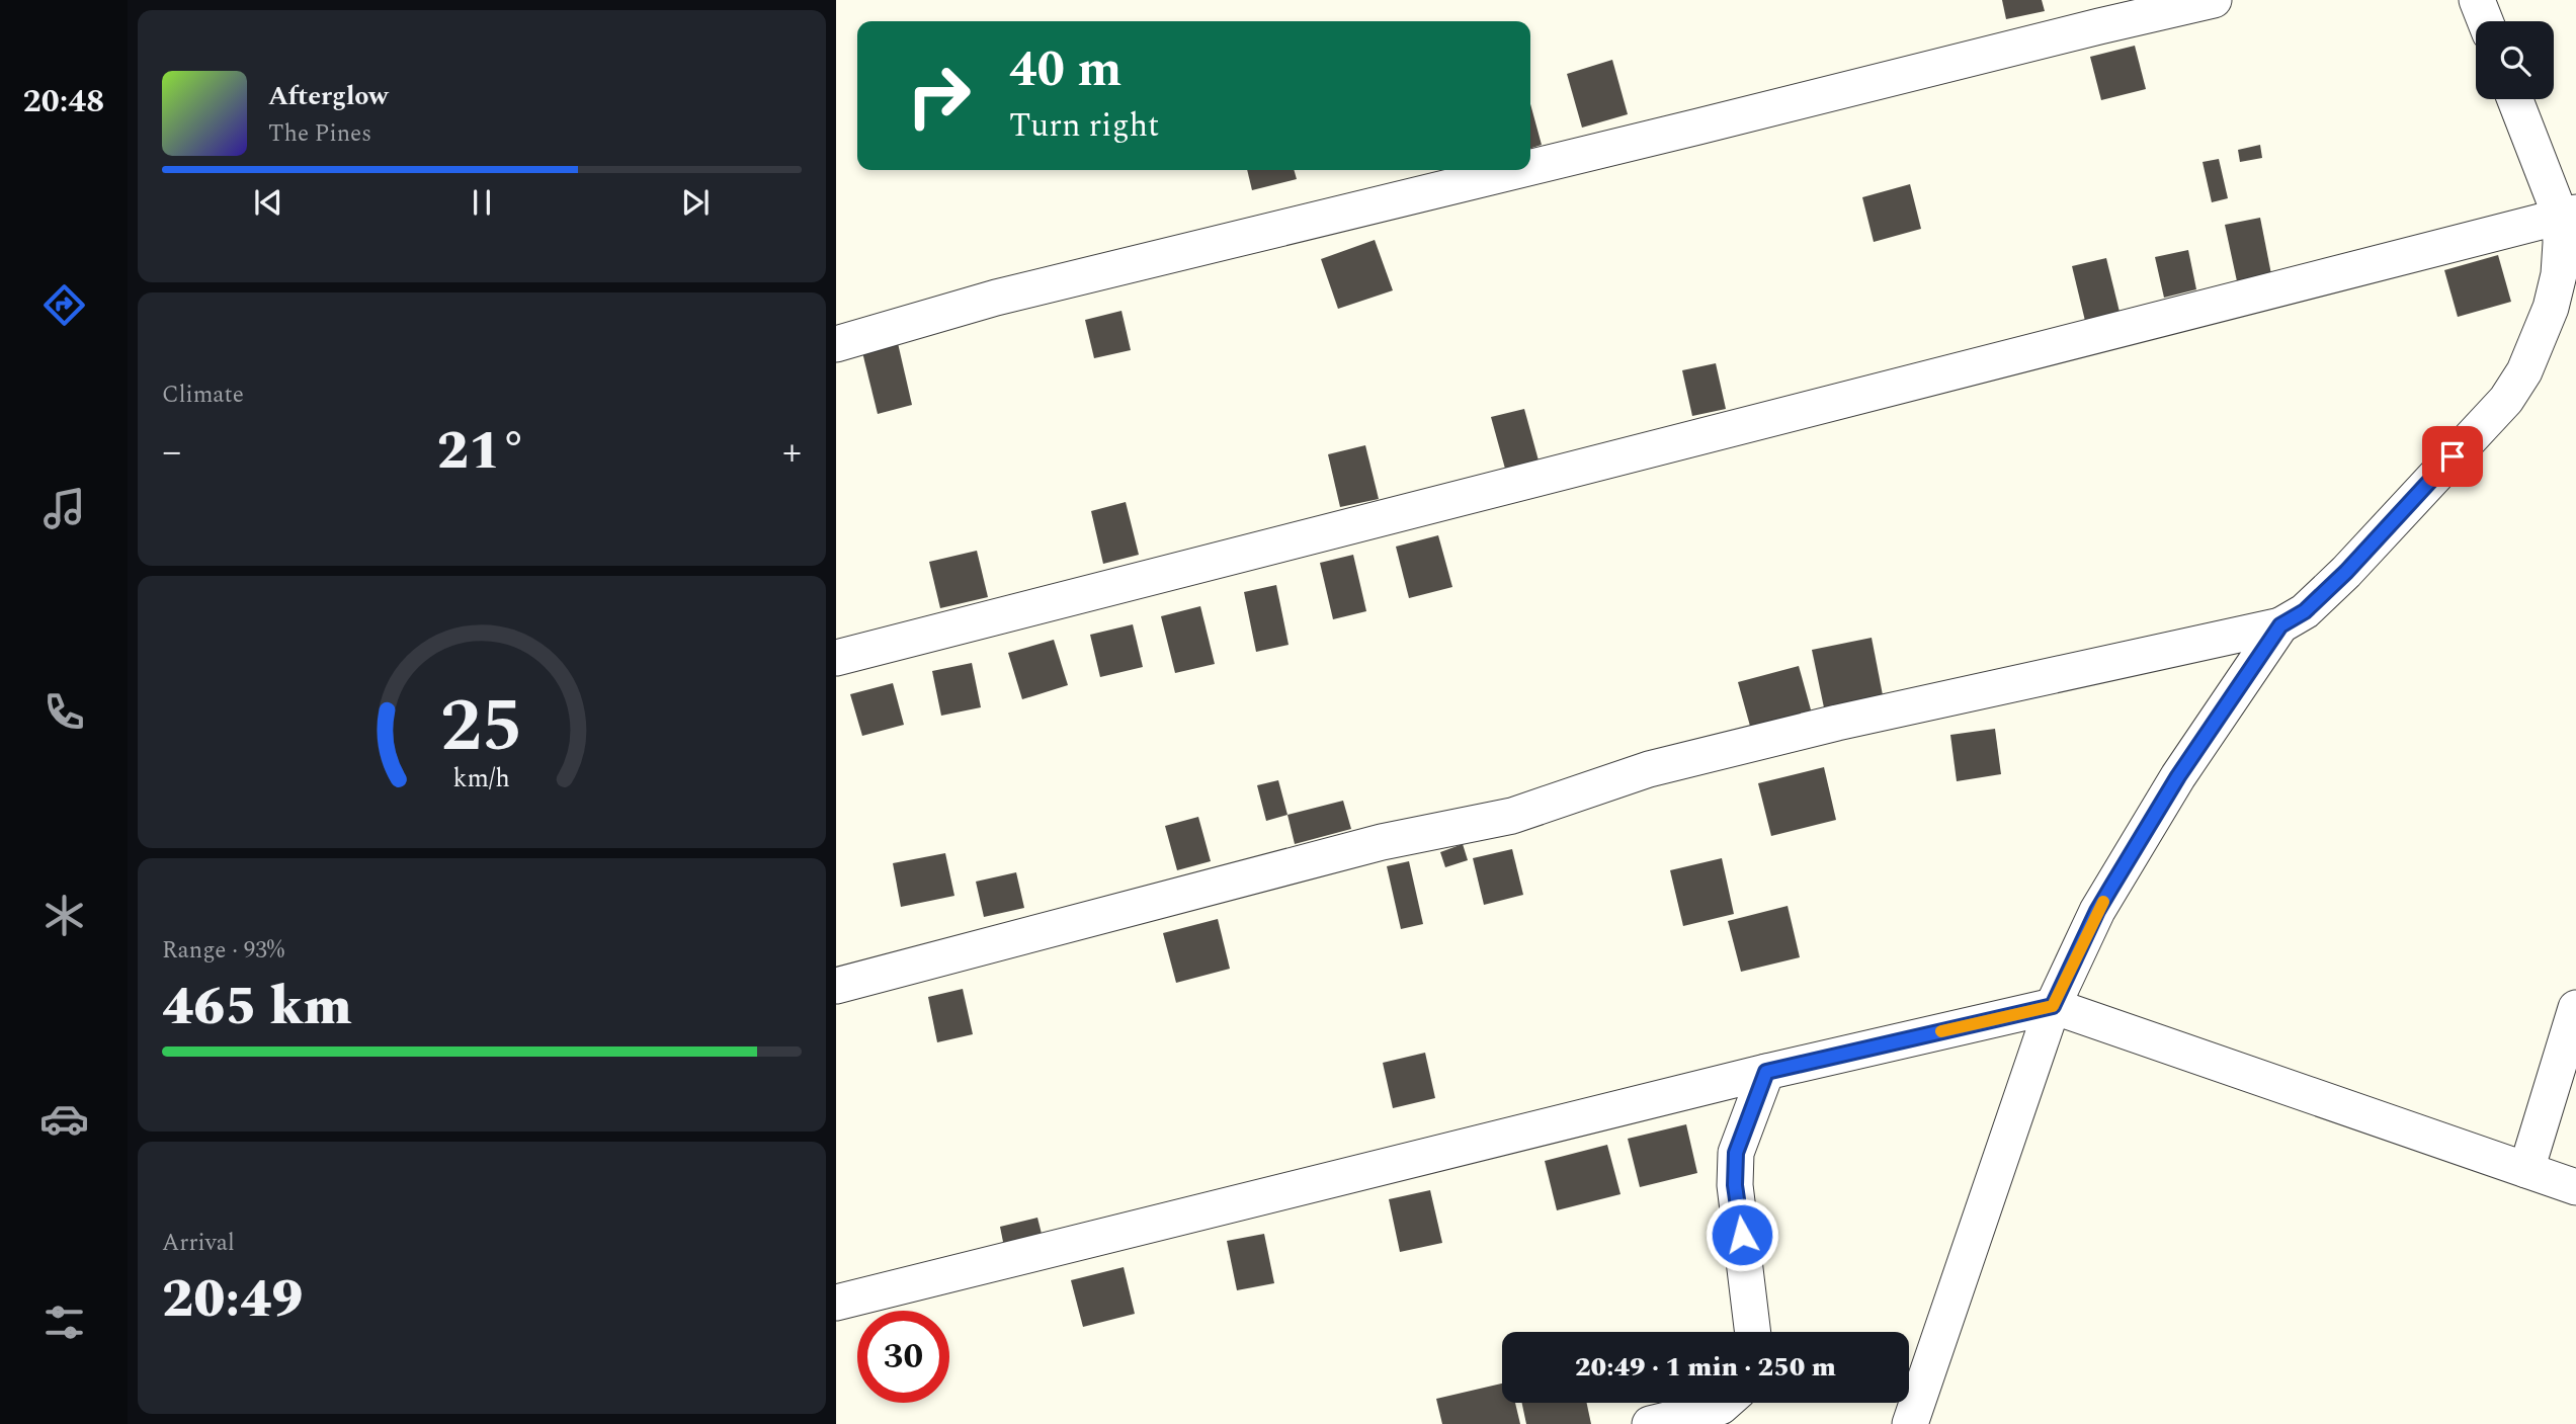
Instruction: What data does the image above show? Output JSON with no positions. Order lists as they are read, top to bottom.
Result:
{
  "page": {
    "tabs": "20:48",
    "turn": ["40 m", "Turn right"],
    "song": ["Afterglow", "The Pines"],
    "tile": [
      "Climate",
      ["Range · 93%", "465 km"],
      ["Arrival", "20:49"]
    ],
    "heat": ["−", "21°", "+"],
    "limit": "30",
    "trip": "20:49 · 1 min · 250 m",
    "gauge": ["25", "km/h"]
  }
}
